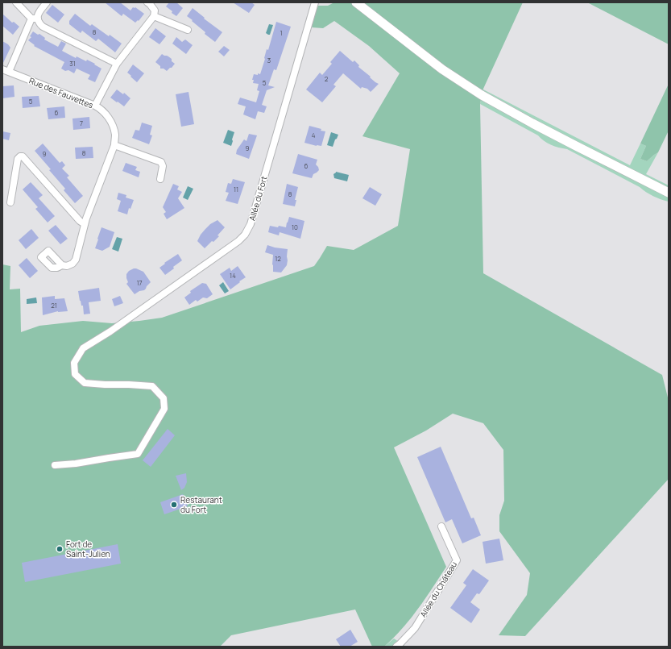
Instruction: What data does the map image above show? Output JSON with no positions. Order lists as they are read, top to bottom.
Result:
{
  "streets": {
    "street": ["Rue des Fauvettes", "Allée du Fort", "Allée du Château"]
  },
  "places": ["Restaurant du Fort", "Fort de Saint-Julien"],
  "house_numbers": [
    "8",
    "1",
    "3",
    "31",
    "2",
    "5",
    "5",
    "6",
    "7",
    "4",
    "9",
    "8",
    "9",
    "6",
    "11",
    "8",
    "10",
    "12",
    "14",
    "17",
    "21"
  ]
}
